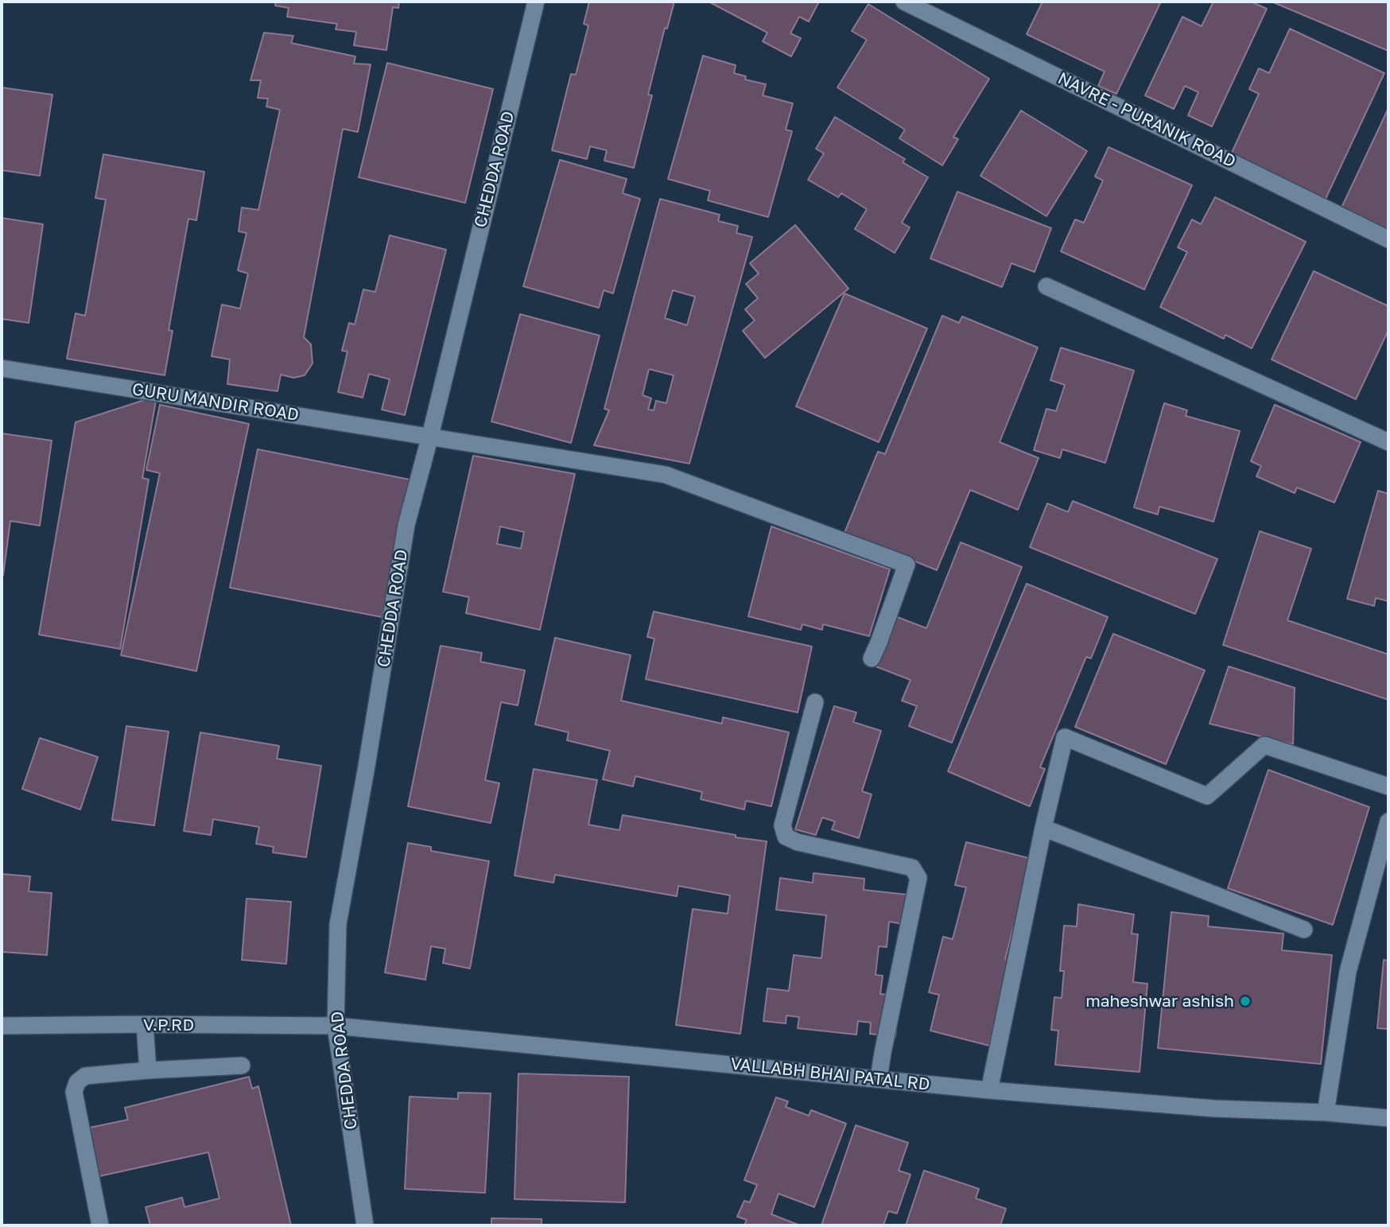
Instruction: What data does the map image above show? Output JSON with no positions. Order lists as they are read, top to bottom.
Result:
{
  "streets": {
    "street": [
      "NAVRE - PURANIK ROAD",
      "CHEDDA ROAD",
      "GURU MANDIR ROAD",
      "V.P.RD",
      "VALLABH BHAI PATAL RD"
    ]
  },
  "crossings": [
    ["CHEDDA ROAD", "GURU MANDIR ROAD"],
    ["CHEDDA ROAD", "V.P.RD"],
    ["CHEDDA ROAD", "VALLABH BHAI PATAL RD"],
    ["V.P.RD", "VALLABH BHAI PATAL RD"]
  ],
  "places": ["maheshwar ashish"]
}
